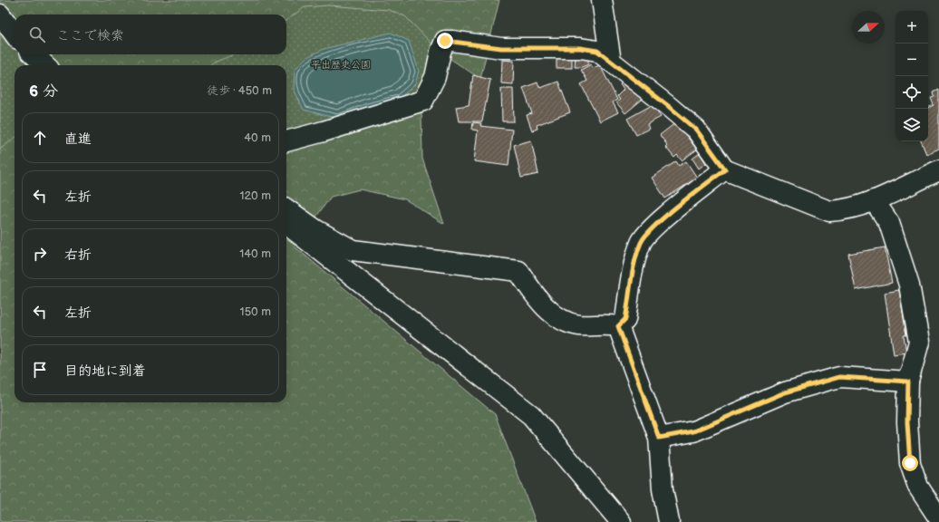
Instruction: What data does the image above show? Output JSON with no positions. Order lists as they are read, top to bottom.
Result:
{
  "parks": ["平出歴史公園"],
  "north": "right",
  "page": {
    "map_buttons": ["+", "−"],
    "search": "ここで検索",
    "heading": ["6 分", "徒歩 · 450 m"],
    "list": [
      ["直進", "40 m"],
      ["左折", "120 m"],
      ["右折", "140 m"],
      ["左折", "150 m"],
      "目的地に到着"
    ]
  }
}
